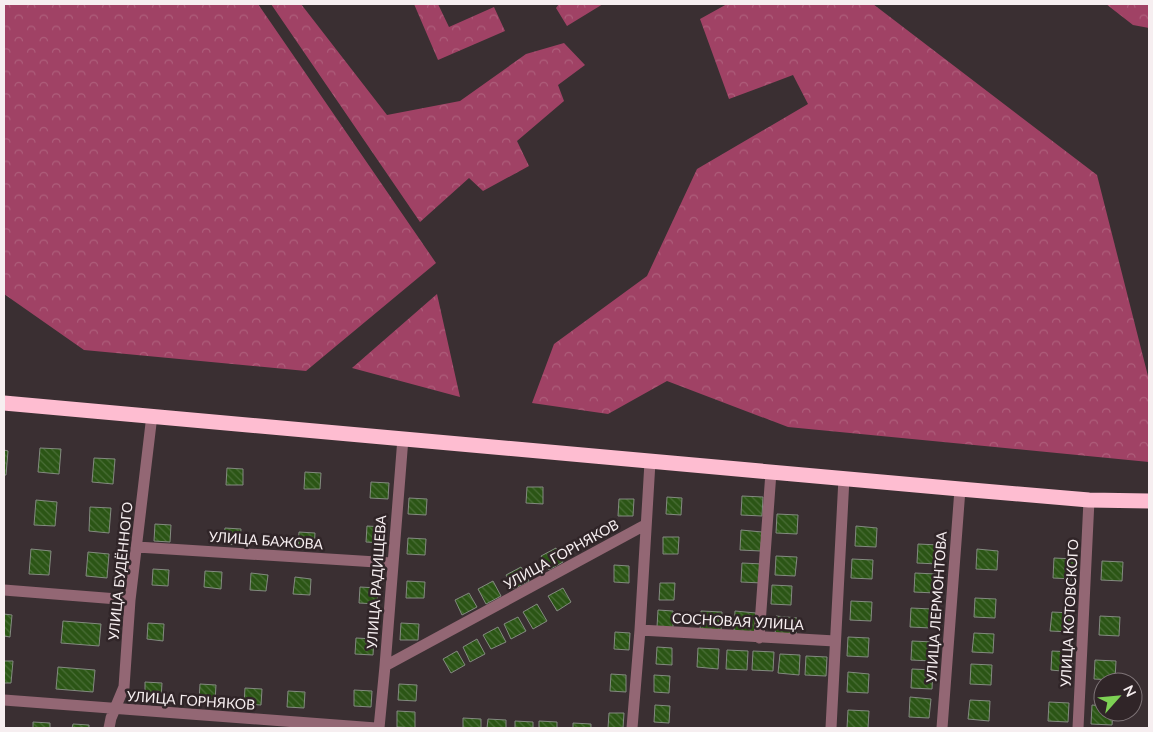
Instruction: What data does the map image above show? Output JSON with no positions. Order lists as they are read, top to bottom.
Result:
{
  "streets": {
    "street": [
      "УЛИЦА БАЖОВА",
      "УЛИЦА ГОРНЯКОВ",
      "УЛИЦА БУДЁННОГО",
      "УЛИЦА РАДИЩЕВА",
      "УЛИЦА ЛЕРМОНТОВА",
      "УЛИЦА КОТОВСКОГО",
      "СОСНОВАЯ УЛИЦА"
    ]
  },
  "crossings": [
    ["УЛИЦА БАЖОВА", "УЛИЦА БУДЁННОГО"],
    ["УЛИЦА БАЖОВА", "УЛИЦА РАДИЩЕВА"],
    ["УЛИЦА ГОРНЯКОВ", "УЛИЦА БУДЁННОГО"],
    ["УЛИЦА ГОРНЯКОВ", "УЛИЦА РАДИЩЕВА"]
  ],
  "north": "top right"
}
